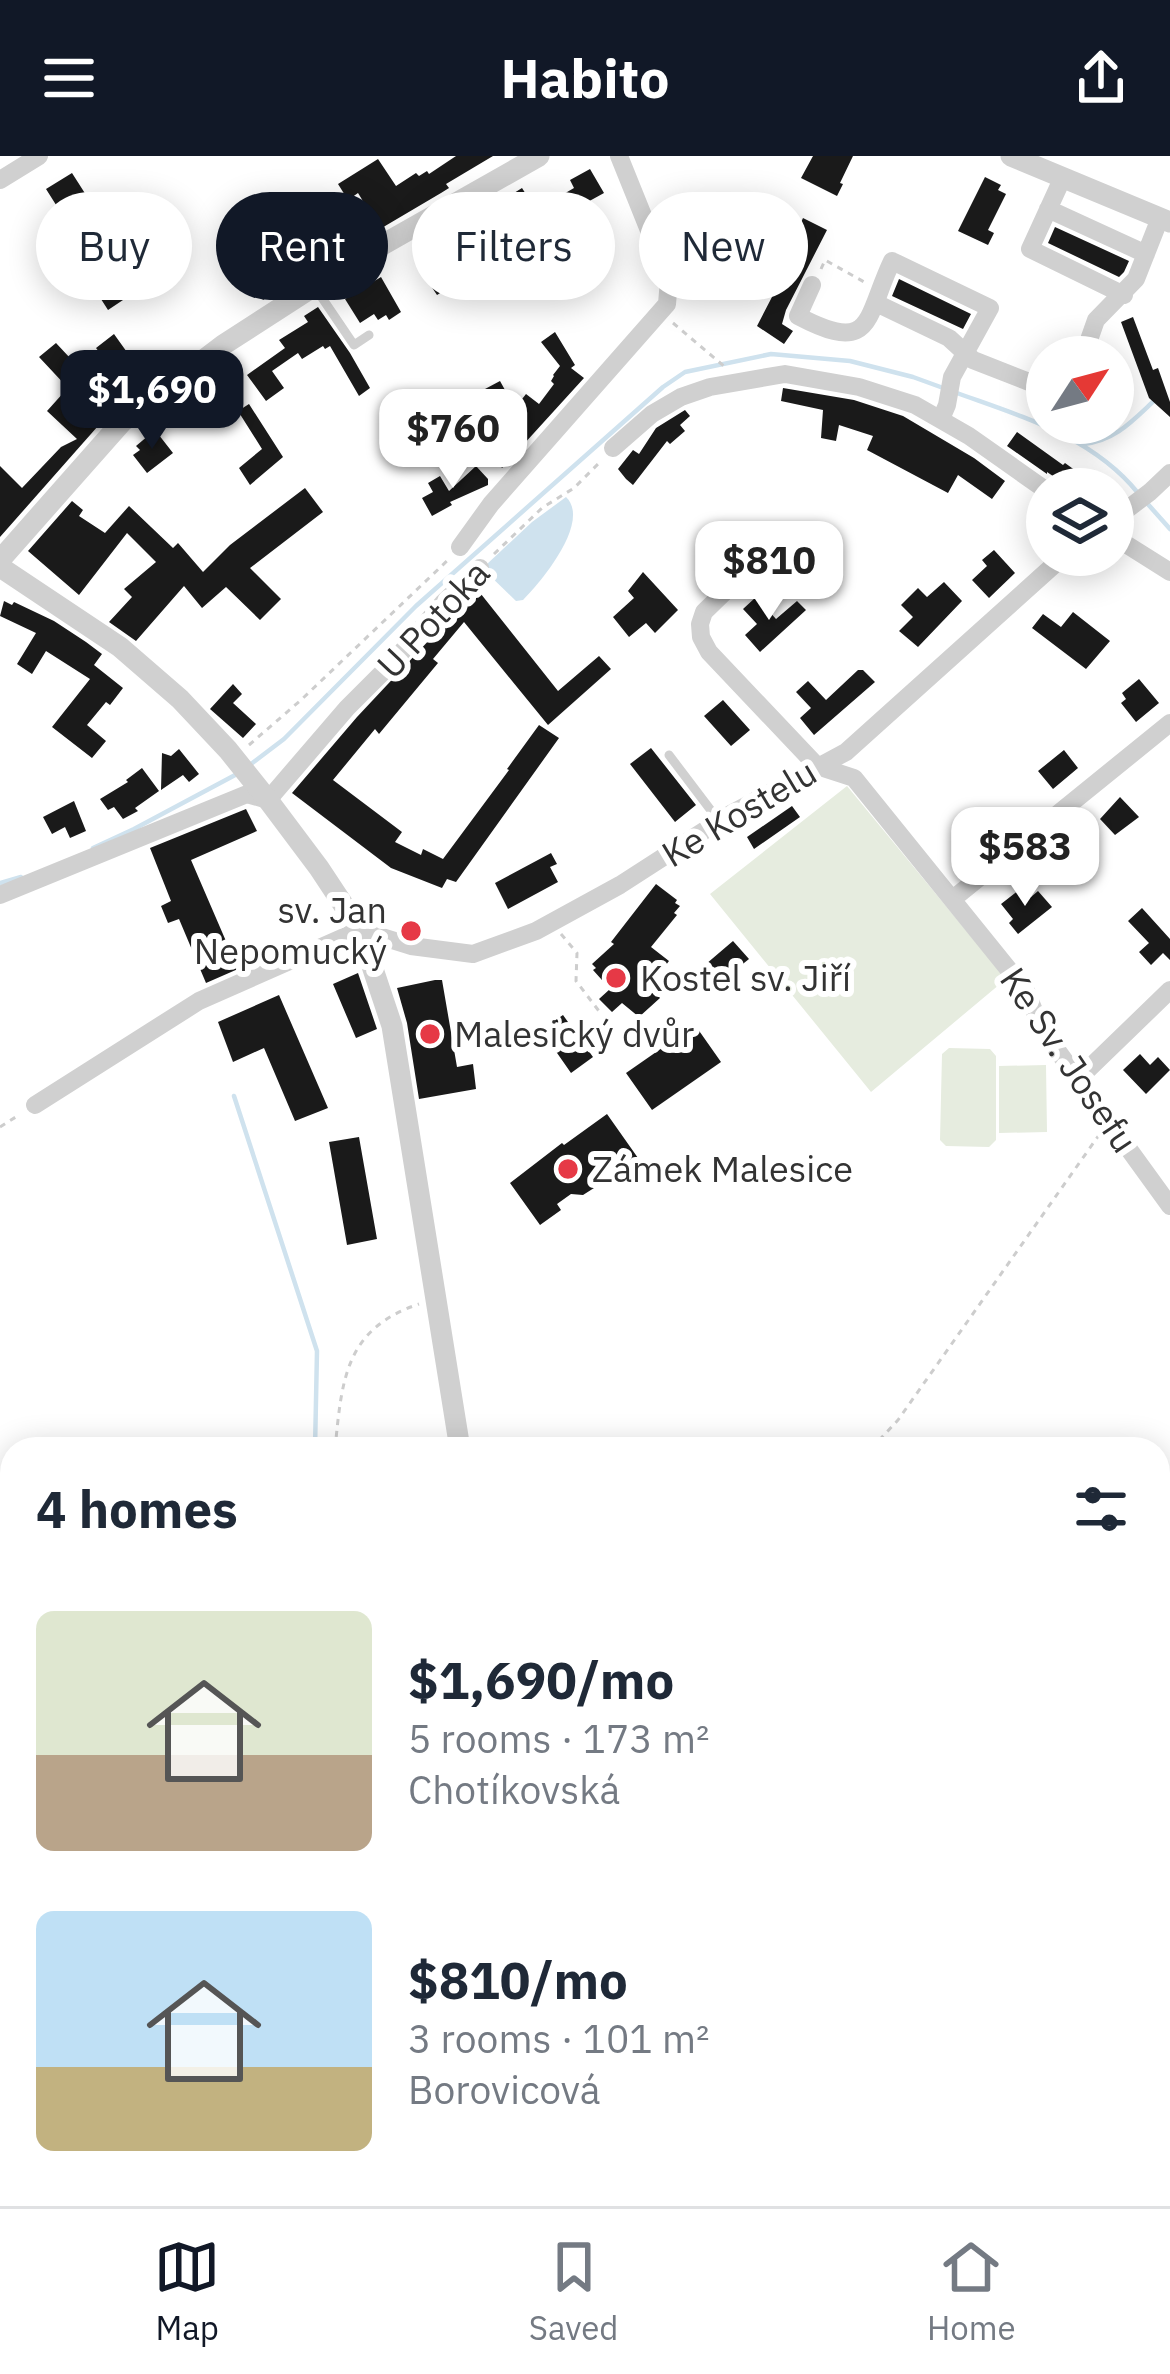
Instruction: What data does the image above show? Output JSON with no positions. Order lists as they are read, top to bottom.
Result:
{
  "streets": {
    "street": ["U Potoka", "Ke Kostelu", "Ke Sv. Josefu"]
  },
  "crossings": [
    ["Ke Kostelu", "Ke Sv. Josefu"]
  ],
  "places": [
    "sv. Jan Nepomucký",
    "Kostel sv. Jiří",
    "Malesický dvůr",
    "Zámek Malesice"
  ],
  "north": "top right",
  "page": {
    "header": "Habito",
    "chip": [
      "Buy",
      "Rent",
      "Filters",
      "New"
    ],
    "price": [
      "$1,690",
      "$760",
      "$810",
      "$583"
    ],
    "heading": "4 homes",
    "list": [
      {
        "name": "$1,690/mo",
        "note": "5 rooms · 173 m² · Chotíkovská"
      },
      {
        "name": "$810/mo",
        "note": "3 rooms · 101 m² · Borovicová"
      }
    ],
    "tabs": ["Map", "Saved", "Home"]
  }
}
